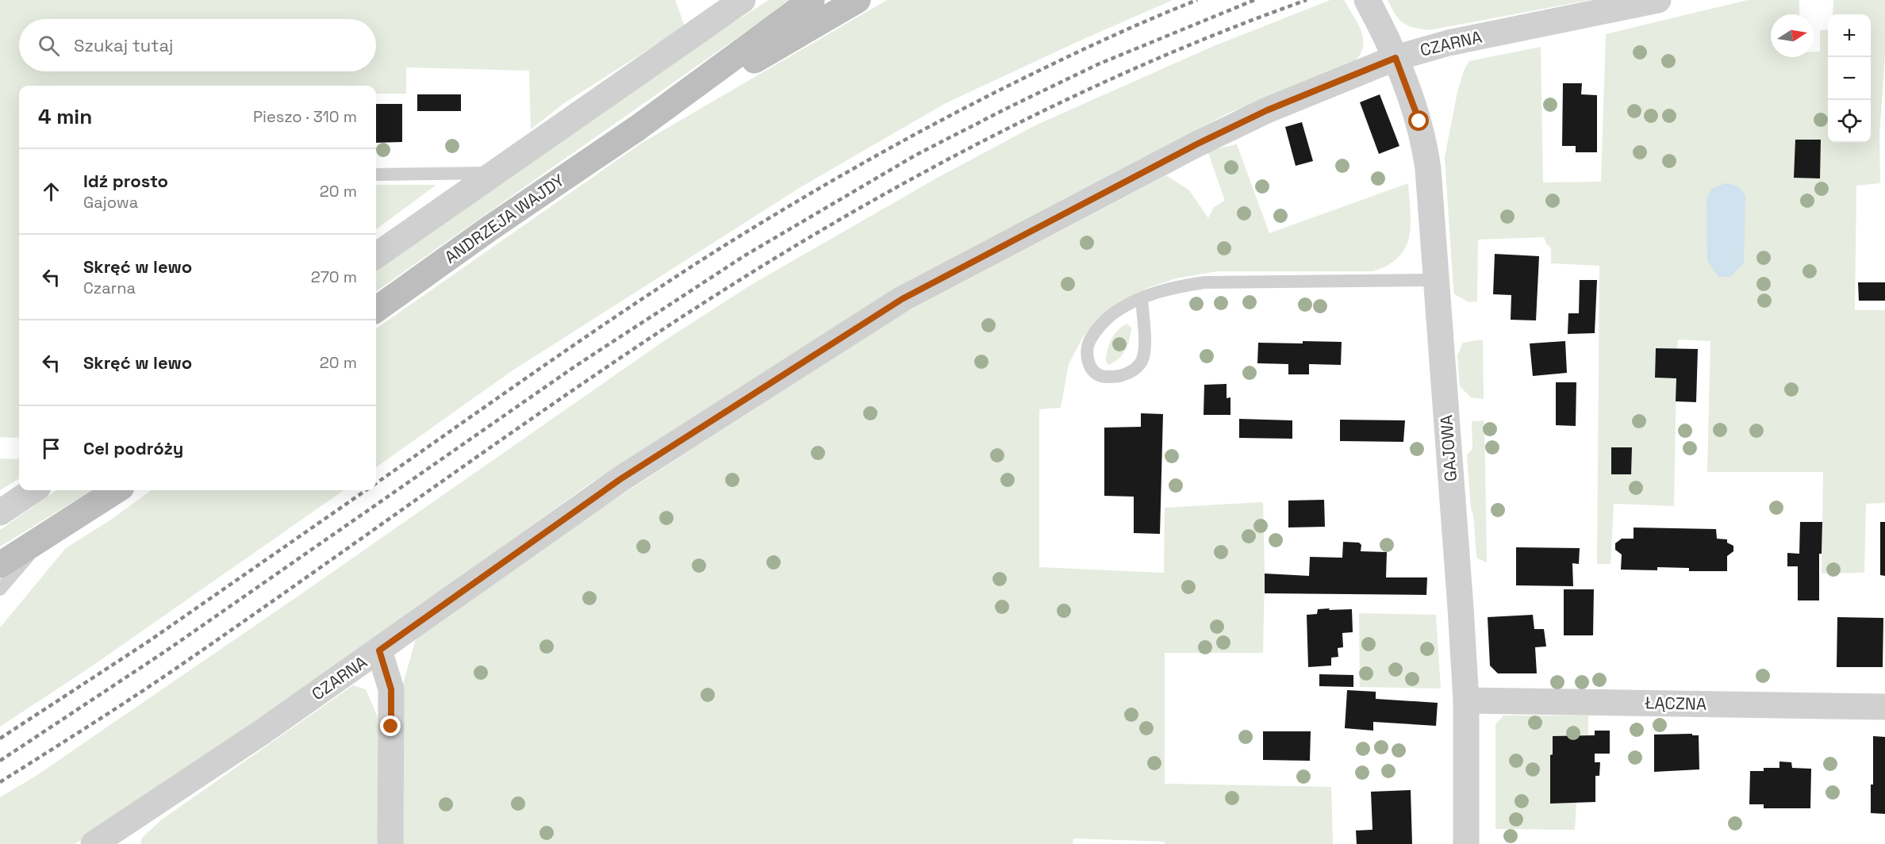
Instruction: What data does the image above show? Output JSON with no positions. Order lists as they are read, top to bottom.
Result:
{
  "streets": {
    "main road": ["ANDRZEJA WAJDY"],
    "street": ["CZARNA", "GAJOWA", "ŁĄCZNA"]
  },
  "crossings": [
    ["CZARNA", "GAJOWA"],
    ["GAJOWA", "ŁĄCZNA"]
  ],
  "north": "right",
  "page": {
    "map_buttons": ["+", "−"],
    "search": "Szukaj tutaj",
    "heading": ["4 min", "Pieszo · 310 m"],
    "list": [
      ["Idź prosto", "Gajowa", "20 m"],
      ["Skręć w lewo", "Czarna", "270 m"],
      ["Skręć w lewo", "20 m"],
      "Cel podróży"
    ]
  }
}
